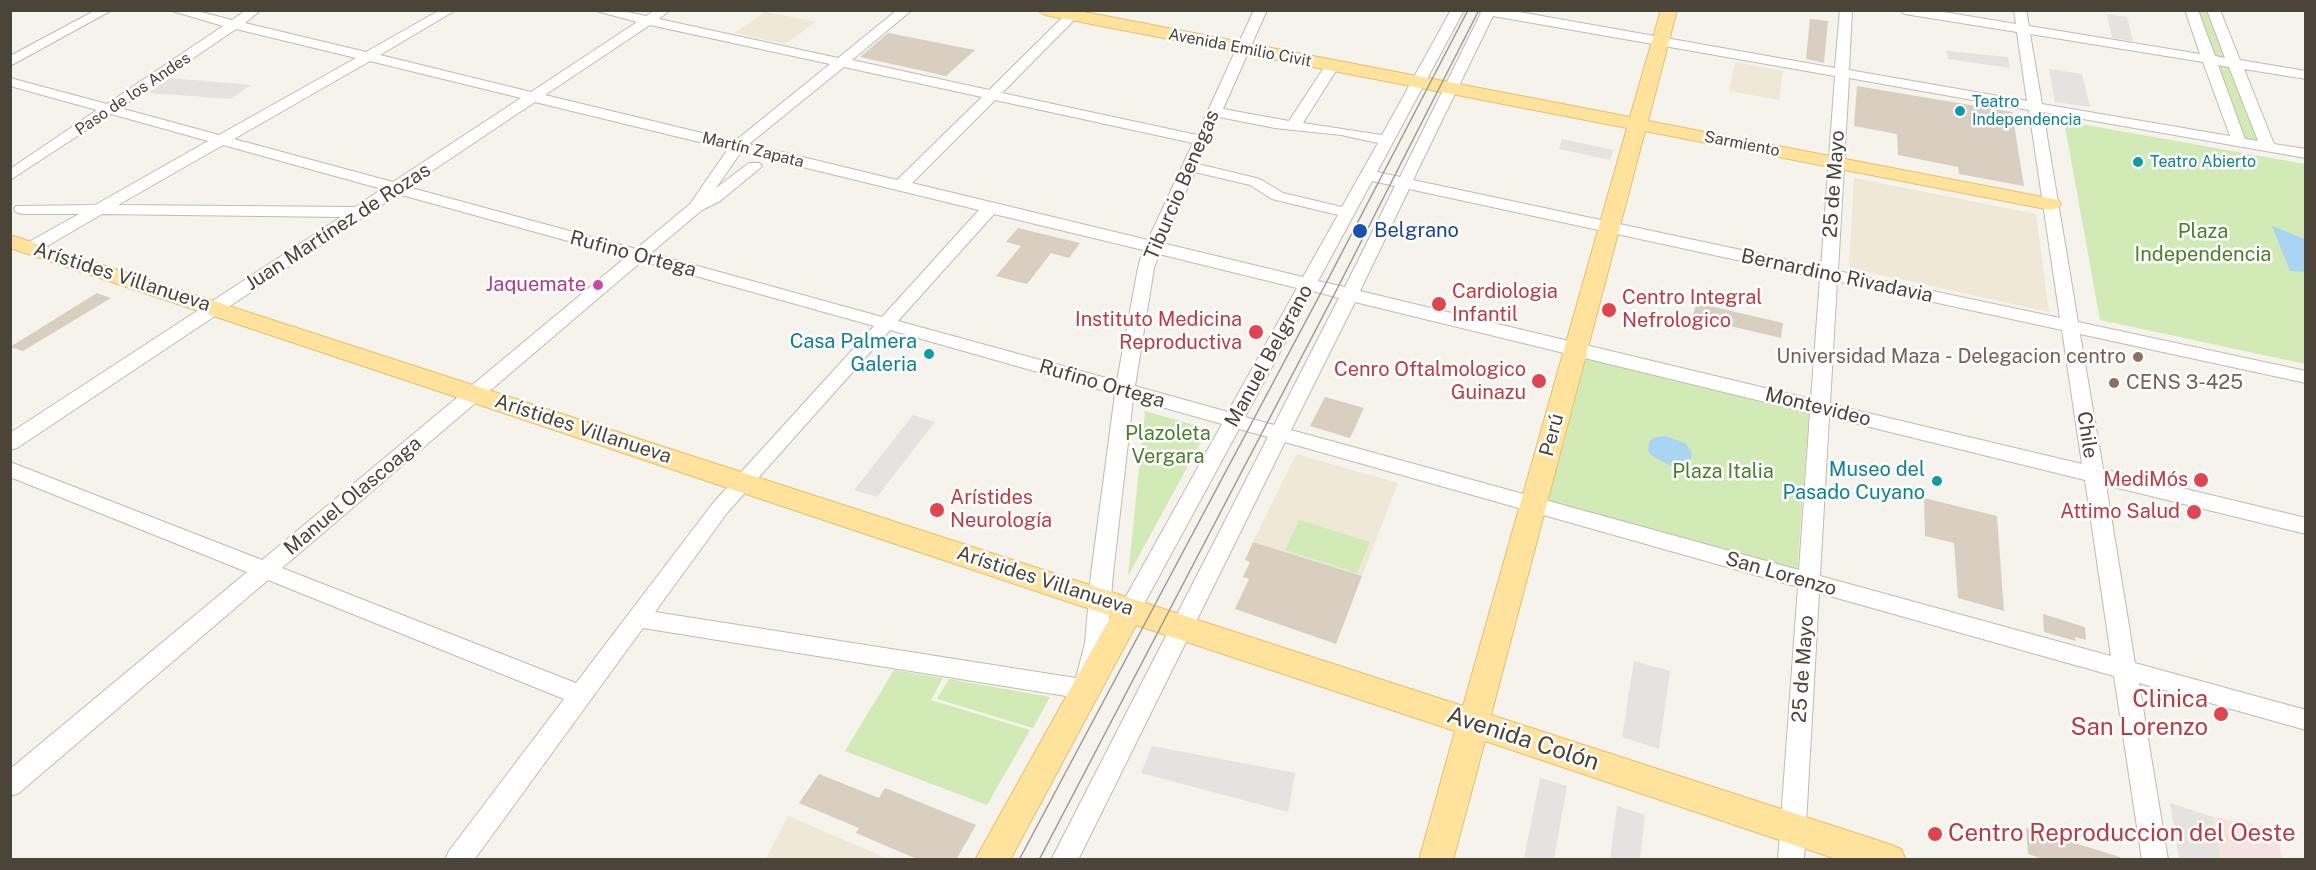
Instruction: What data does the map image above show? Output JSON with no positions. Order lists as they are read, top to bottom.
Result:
{
  "streets": {
    "main road": [
      "Avenida Emilio Civit",
      "Sarmiento",
      "Arístides Villanueva",
      "Manuel Belgrano",
      "Perú",
      "Avenida Colón"
    ],
    "street": [
      "Paso de los Andes",
      "Martín Zapata",
      "25 de Mayo",
      "Tiburcio Benegas",
      "Juan Martínez de Rozas",
      "Rufino Ortega",
      "Bernardino Rivadavia",
      "Montevideo",
      "Chile",
      "Manuel Olascoaga",
      "San Lorenzo"
    ]
  },
  "crossings": [
    ["Avenida Emilio Civit", "Sarmiento"],
    ["Avenida Emilio Civit", "Tiburcio Benegas"],
    ["Avenida Emilio Civit", "Manuel Belgrano"],
    ["Paso de los Andes", "Martín Zapata"],
    ["Paso de los Andes", "Rufino Ortega"],
    ["Sarmiento", "25 de Mayo"],
    ["Sarmiento", "Manuel Belgrano"],
    ["Sarmiento", "Perú"],
    ["Sarmiento", "Chile"],
    ["Martín Zapata", "Tiburcio Benegas"],
    ["Martín Zapata", "Juan Martínez de Rozas"],
    ["Martín Zapata", "Manuel Belgrano"],
    ["Martín Zapata", "Montevideo"],
    ["Martín Zapata", "Manuel Olascoaga"],
    ["25 de Mayo", "Bernardino Rivadavia"],
    ["25 de Mayo", "Montevideo"],
    ["25 de Mayo", "San Lorenzo"],
    ["25 de Mayo", "Avenida Colón"],
    ["Tiburcio Benegas", "Rufino Ortega"],
    ["Tiburcio Benegas", "Arístides Villanueva"],
    ["Tiburcio Benegas", "Manuel Belgrano"],
    ["Juan Martínez de Rozas", "Rufino Ortega"],
    ["Juan Martínez de Rozas", "Arístides Villanueva"],
    ["Rufino Ortega", "Manuel Belgrano"],
    ["Rufino Ortega", "Manuel Olascoaga"],
    ["Rufino Ortega", "San Lorenzo"],
    ["Bernardino Rivadavia", "Manuel Belgrano"],
    ["Bernardino Rivadavia", "Perú"],
    ["Bernardino Rivadavia", "Chile"],
    ["Arístides Villanueva", "Manuel Belgrano"],
    ["Arístides Villanueva", "Manuel Olascoaga"],
    ["Arístides Villanueva", "Avenida Colón"],
    ["Manuel Belgrano", "Montevideo"],
    ["Manuel Belgrano", "San Lorenzo"],
    ["Manuel Belgrano", "Avenida Colón"],
    ["Montevideo", "Perú"],
    ["Montevideo", "Chile"],
    ["Perú", "San Lorenzo"],
    ["Perú", "Avenida Colón"],
    ["Chile", "San Lorenzo"]
  ],
  "parks": ["Plaza Independencia", "Plazoleta Vergara", "Plaza Italia"],
  "places": [
    "Teatro Independencia",
    "Teatro Abierto",
    "Belgrano",
    "Jaquemate",
    "Cardiologia Infantil",
    "Centro Integral Nefrologico",
    "Instituto Medicina Reproductiva",
    "Casa Palmera Galeria",
    "Universidad Maza - Delegacion centro",
    "Cenro Oftalmologico Guinazu",
    "CENS 3-425",
    "MediMós",
    "Museo del Pasado Cuyano",
    "Arístides Neurología",
    "Attimo Salud",
    "Clinica San Lorenzo",
    "Centro Reproduccion del Oeste"
  ]
}
